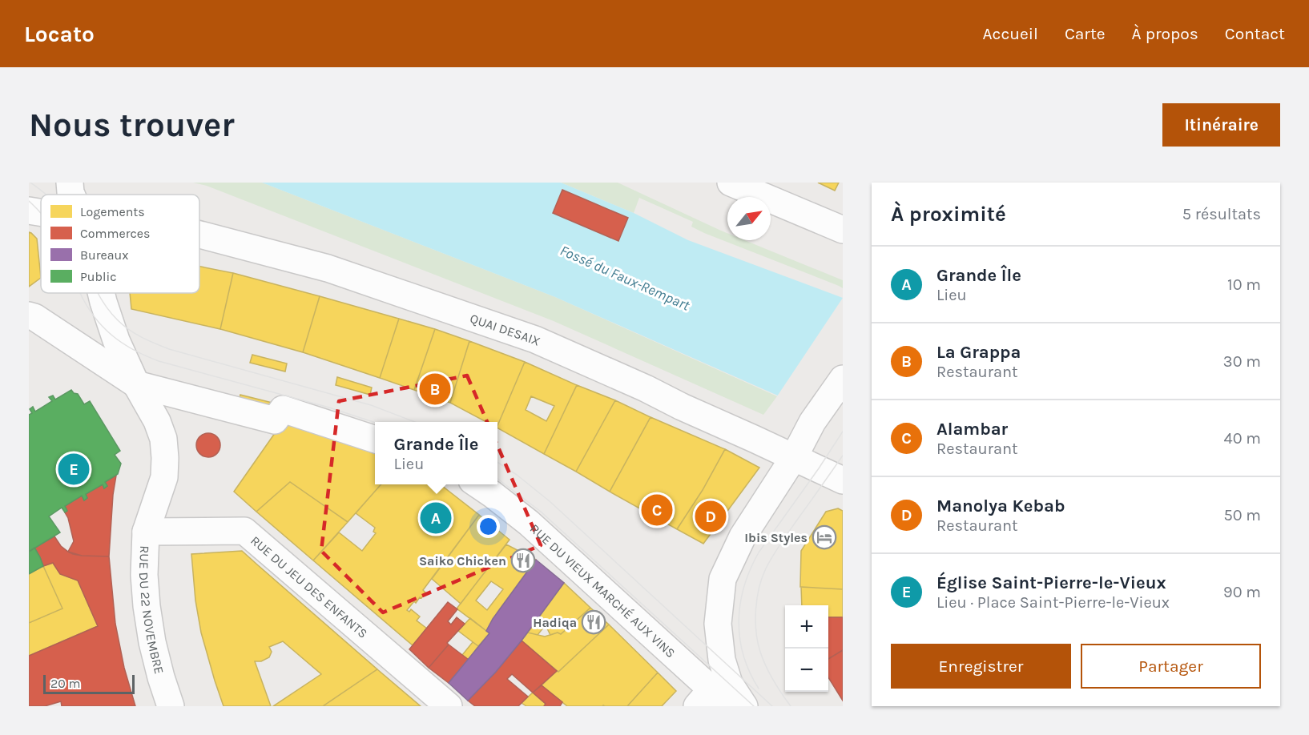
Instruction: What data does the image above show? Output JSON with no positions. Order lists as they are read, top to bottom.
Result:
{
  "streets": {
    "street": [
      "QUAI DESAIX",
      "RUE DU JEU DES ENFANTS",
      "RUE DU VIEUX MARCHÉ AUX VINS",
      "RUE DU 22 NOVEMBRE"
    ]
  },
  "crossings": [
    ["RUE DU JEU DES ENFANTS", "RUE DU 22 NOVEMBRE"]
  ],
  "water": ["Fossé du Faux-Rempart"],
  "places": {
    "hotel": ["Ibis Styles"],
    "restaurant": ["Saiko Chicken", "Hadiqa"]
  },
  "legend": [
    "Logements",
    "Commerces",
    "Bureaux",
    "Public"
  ],
  "scale_bar": "20 m",
  "north": "top right",
  "page": {
    "header": "Locato",
    "nav": [
      "Accueil",
      "Carte",
      "À propos",
      "Contact"
    ],
    "buttons": [
      "Itinéraire",
      ["Enregistrer", "Partager"]
    ],
    "title": "Nous trouver",
    "heading": ["À proximité", "5 résultats"],
    "list": [
      {
        "mark": "A",
        "name": "Grande Île",
        "note": "Lieu",
        "value": "10 m"
      },
      {
        "mark": "B",
        "name": "La Grappa",
        "note": "Restaurant",
        "value": "30 m"
      },
      {
        "mark": "C",
        "name": "Alambar",
        "note": "Restaurant",
        "value": "40 m"
      },
      {
        "mark": "D",
        "name": "Manolya Kebab",
        "note": "Restaurant",
        "value": "50 m"
      },
      {
        "mark": "E",
        "name": "Église Saint-Pierre-le-Vieux",
        "note": "Lieu · Place Saint-Pierre-le-Vieux",
        "value": "90 m"
      }
    ],
    "pins": [
      "B",
      "E",
      "C",
      "D",
      "A"
    ],
    "popup": ["Grande Île", "Lieu"],
    "map_buttons": ["+", "−"],
    "scale": "20 m"
  }
}
